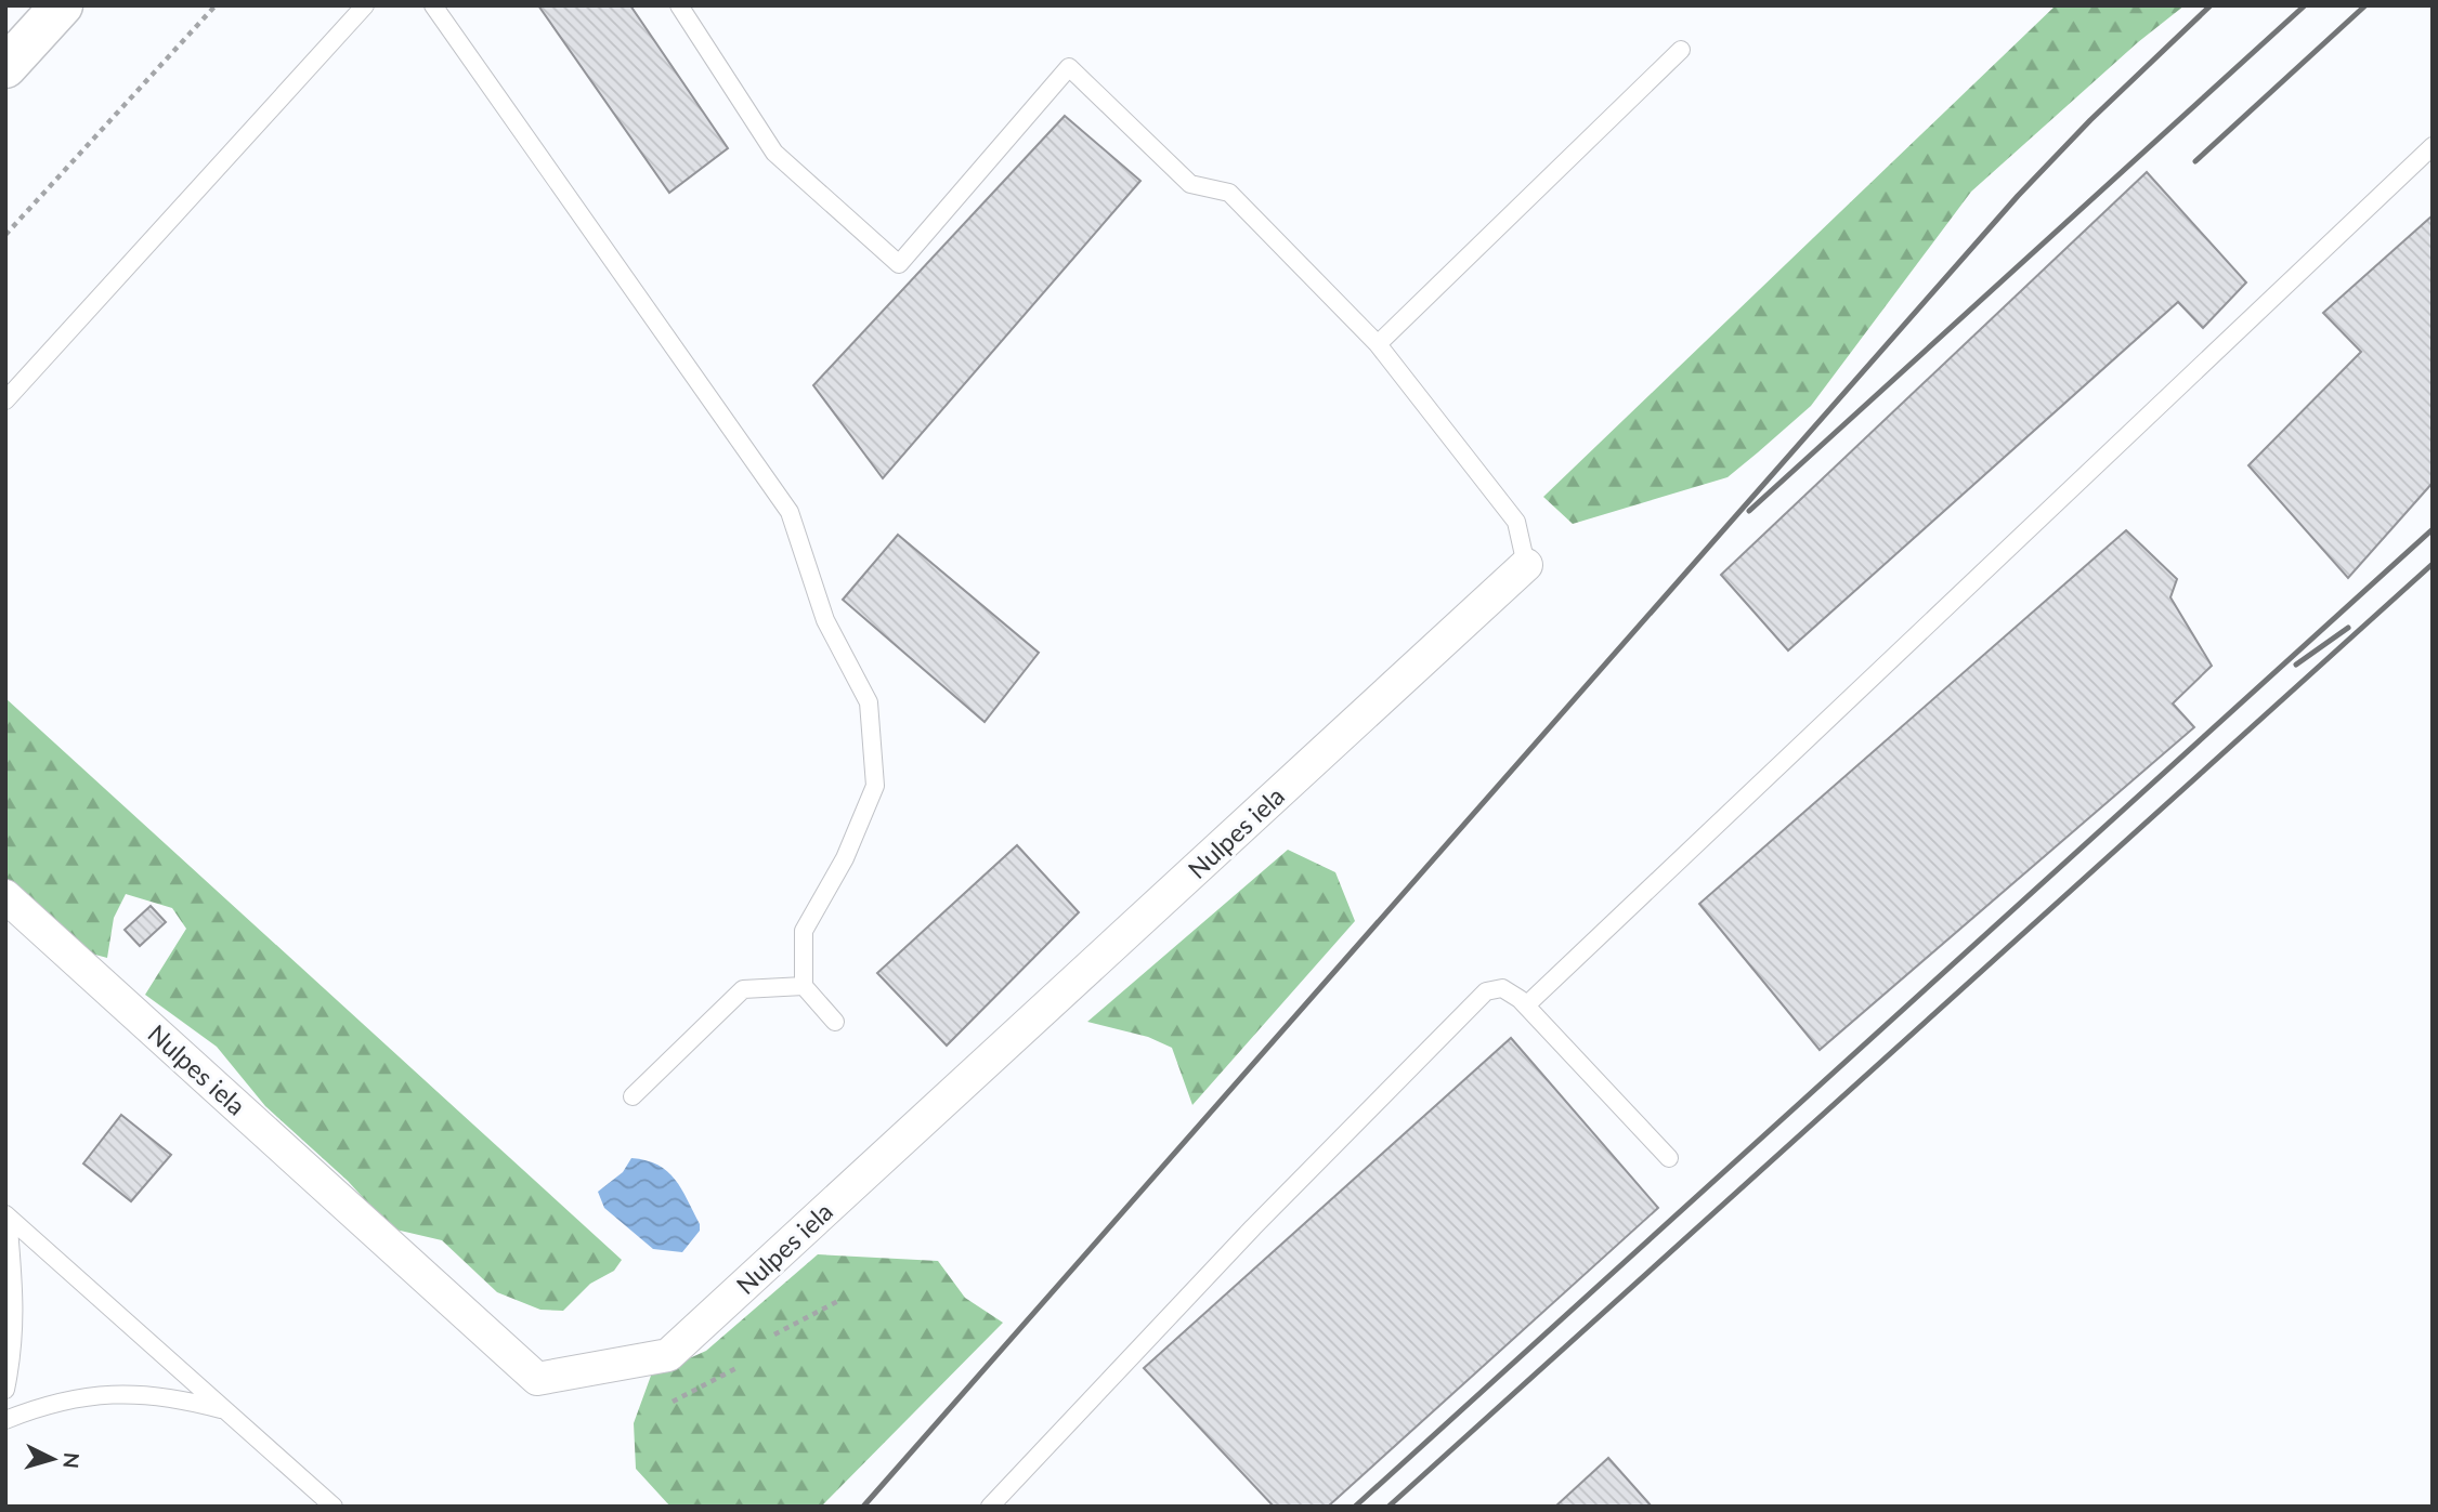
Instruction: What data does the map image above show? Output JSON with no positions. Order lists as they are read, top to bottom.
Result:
{
  "streets": {
    "street": ["Nulpes iela"]
  },
  "north": "right"
}
